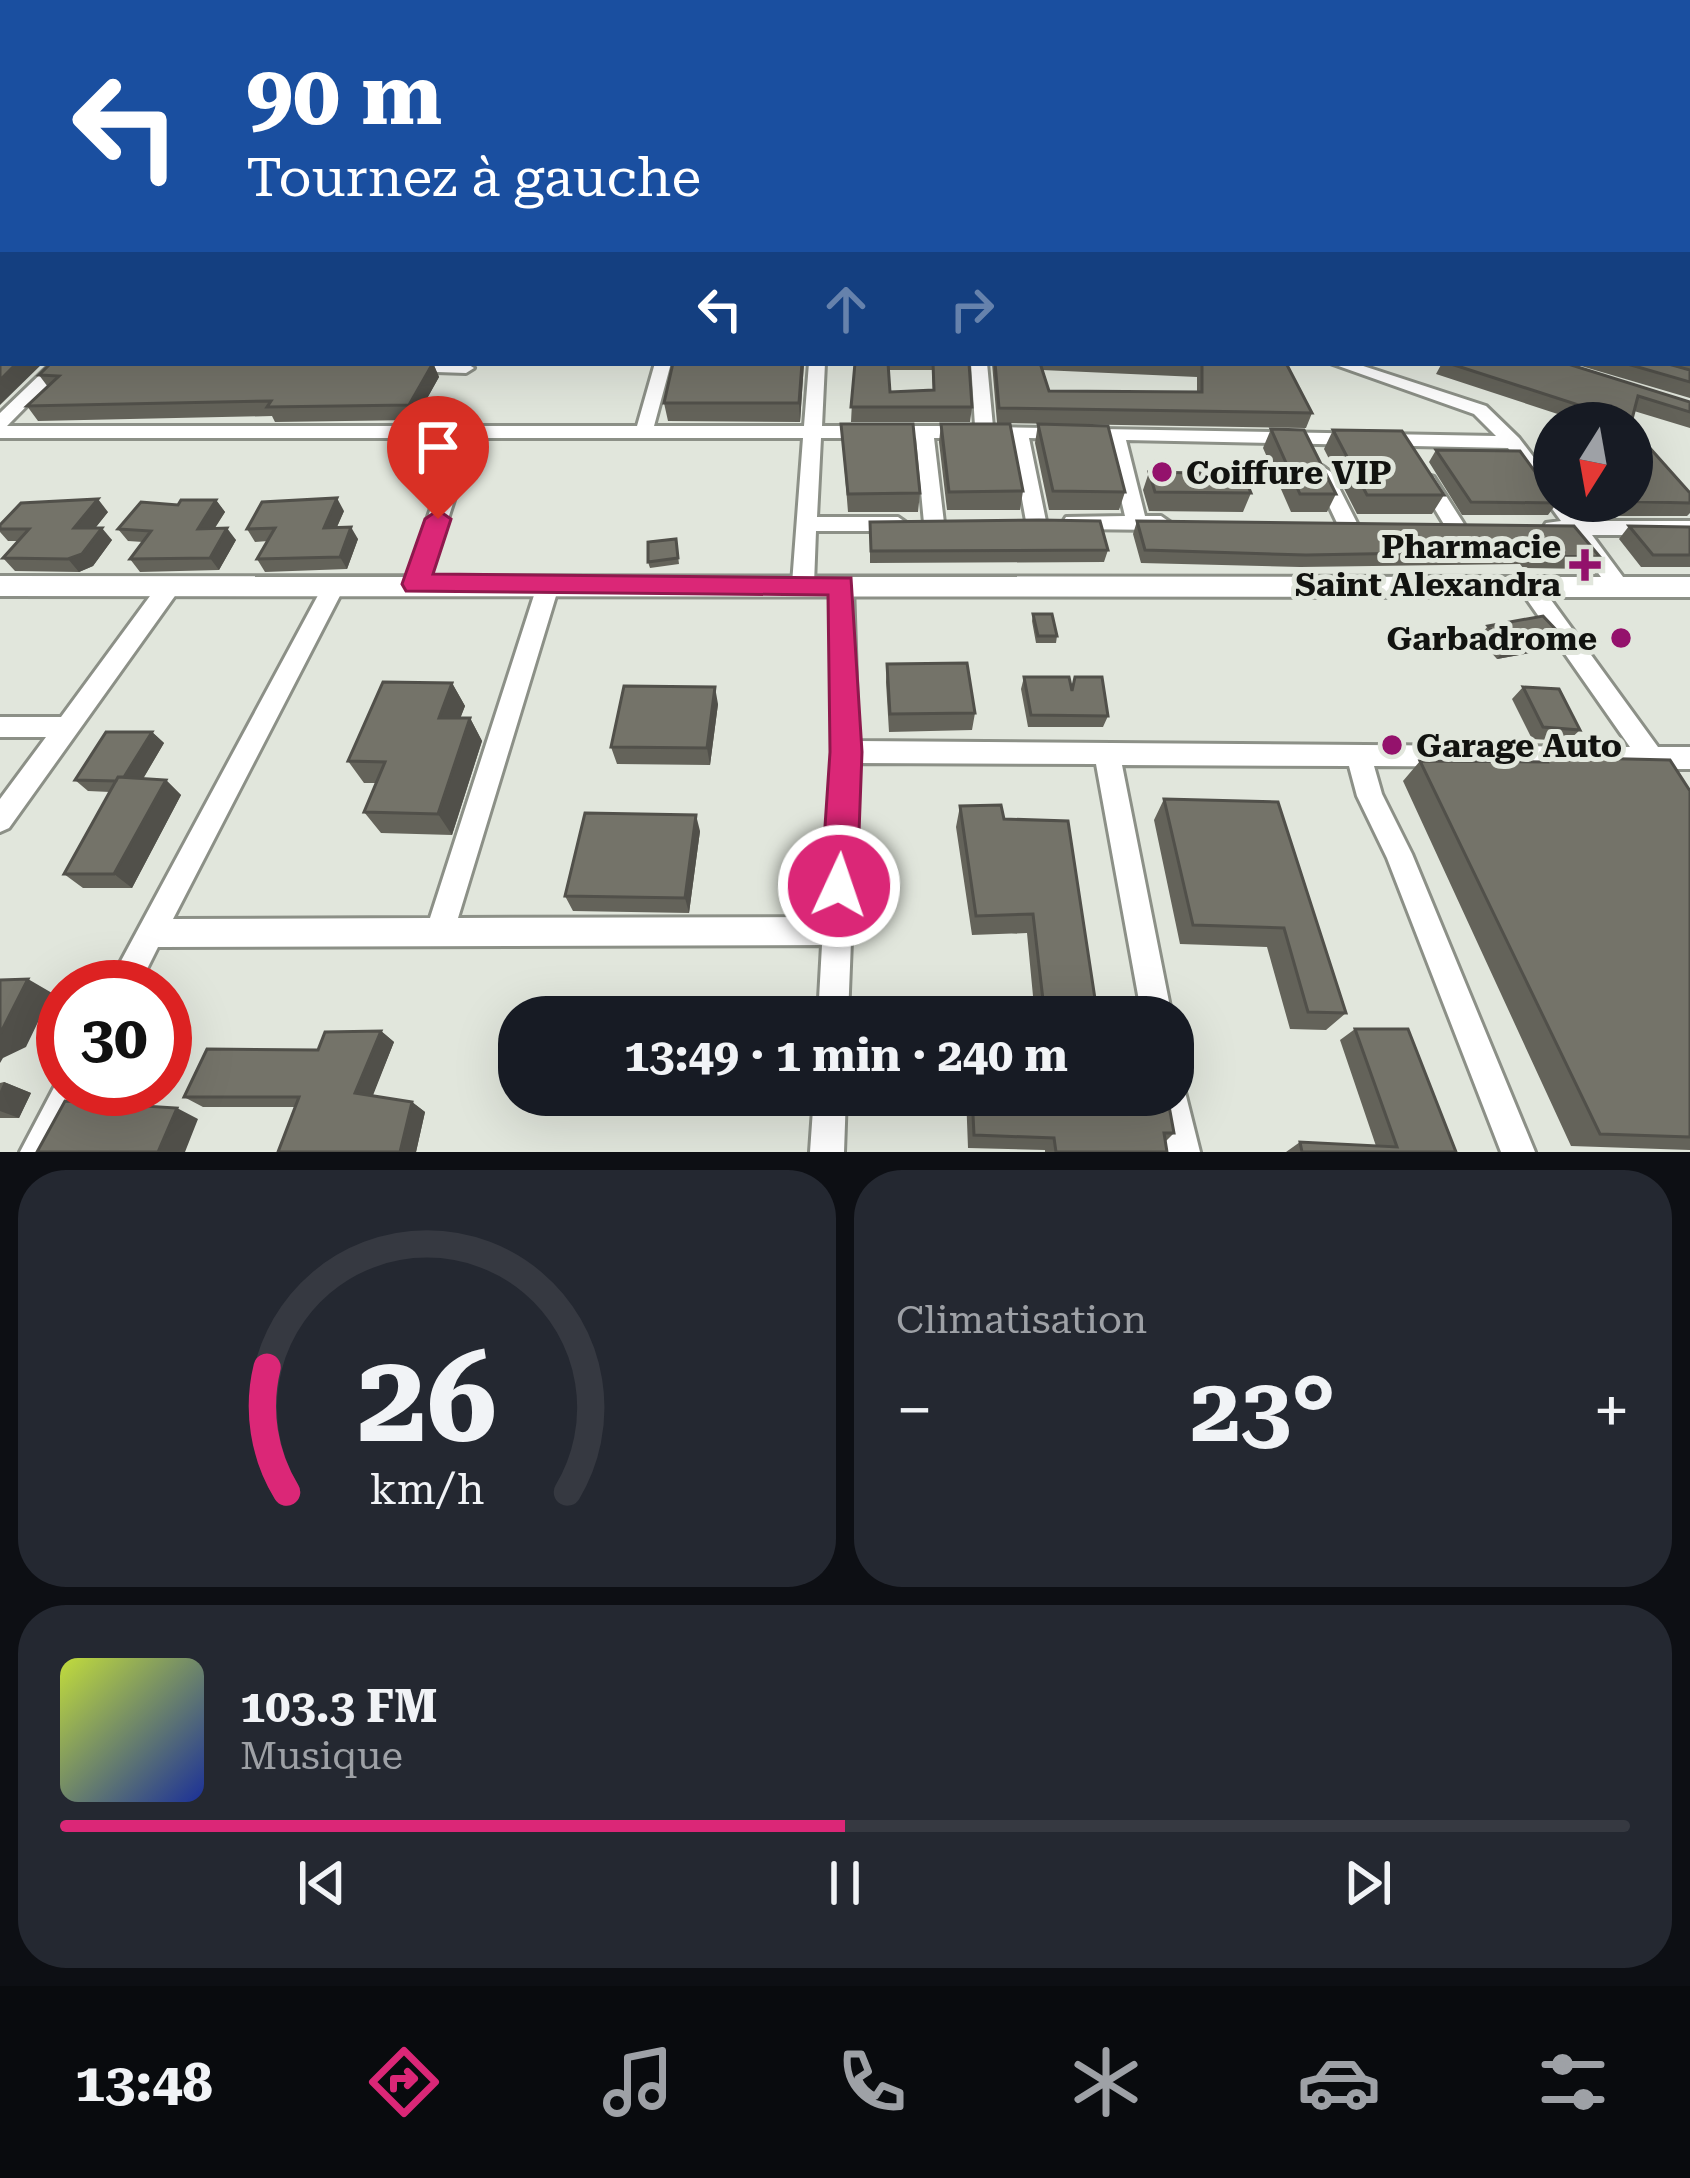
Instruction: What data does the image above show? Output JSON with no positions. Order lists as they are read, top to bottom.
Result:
{
  "places": {
    "other": ["Coiffure VIP", "Garbadrome", "Garage Auto"],
    "health": ["Pharmacie Saint Alexandra"]
  },
  "north": "bottom",
  "page": {
    "turn": ["90 m", "Tournez à gauche"],
    "limit": "30",
    "trip": "13:49 · 1 min · 240 m",
    "tile": "Climatisation",
    "heat": ["−", "23°", "+"],
    "song": ["103.3 FM", "Musique"],
    "tabs": "13:48",
    "gauge": ["26", "km/h"]
  }
}
